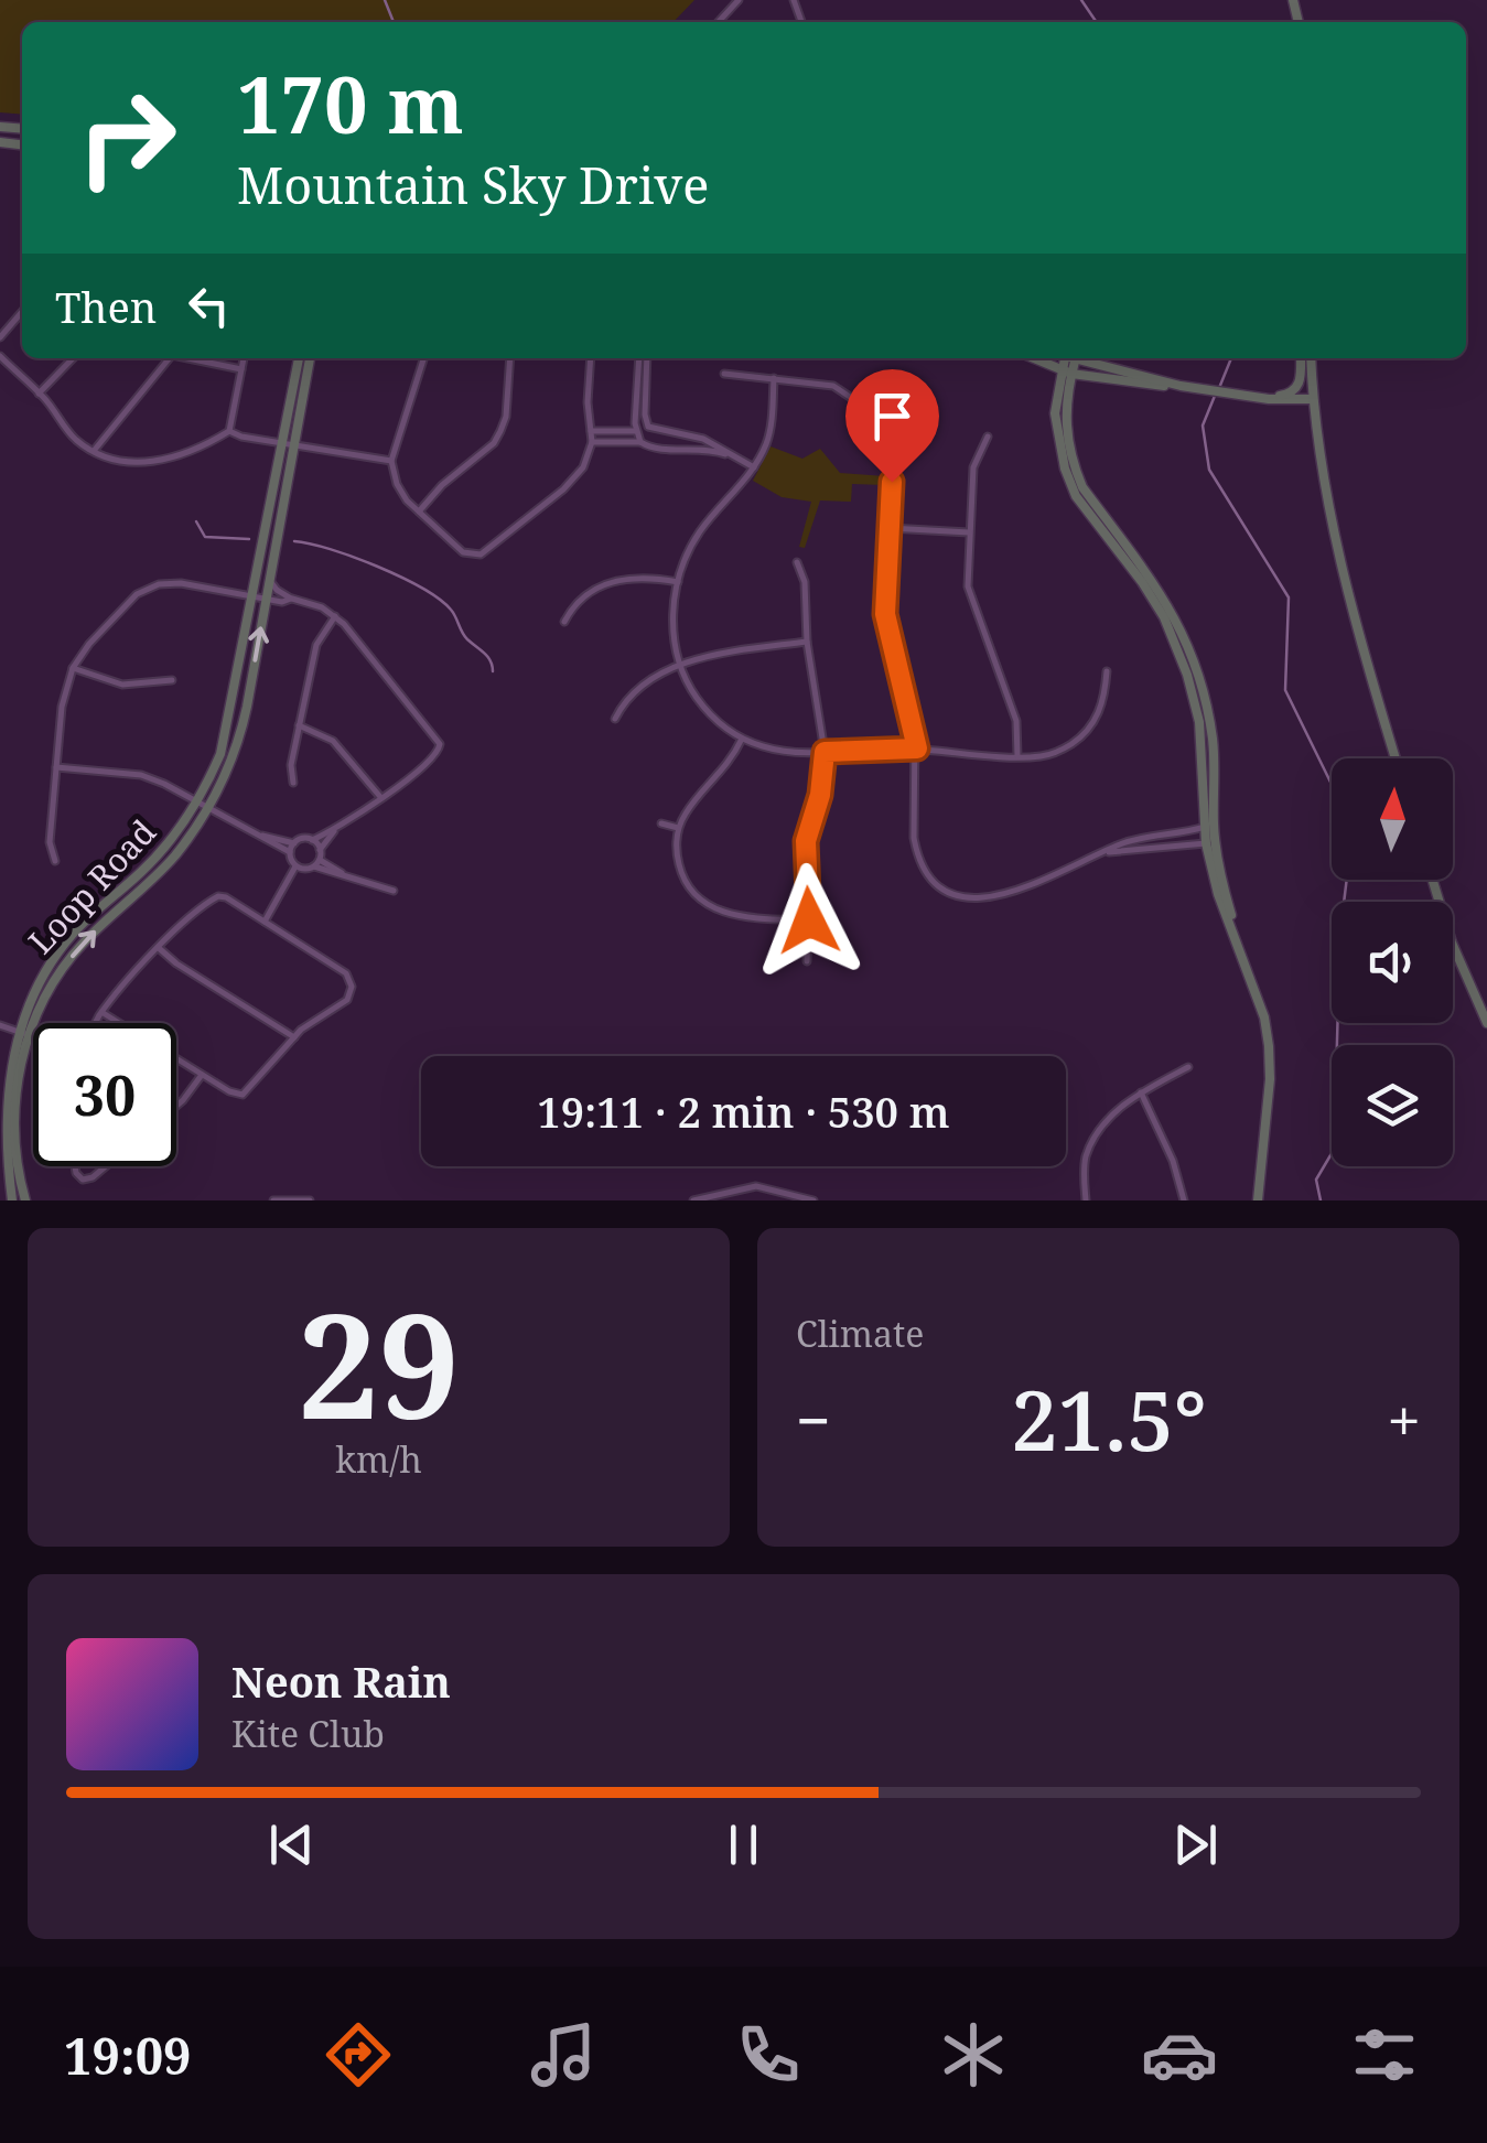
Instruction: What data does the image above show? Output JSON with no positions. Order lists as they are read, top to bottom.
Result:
{
  "streets": {
    "street": ["Loop Road"]
  },
  "north": "top",
  "page": {
    "turn": ["170 m", "Mountain Sky Drive"],
    "then": "Then",
    "limit": "30",
    "trip": "19:11 · 2 min · 530 m",
    "tile": [
      ["29", "km/h"],
      "Climate"
    ],
    "heat": ["−", "21.5°", "+"],
    "song": ["Neon Rain", "Kite Club"],
    "tabs": "19:09"
  }
}
